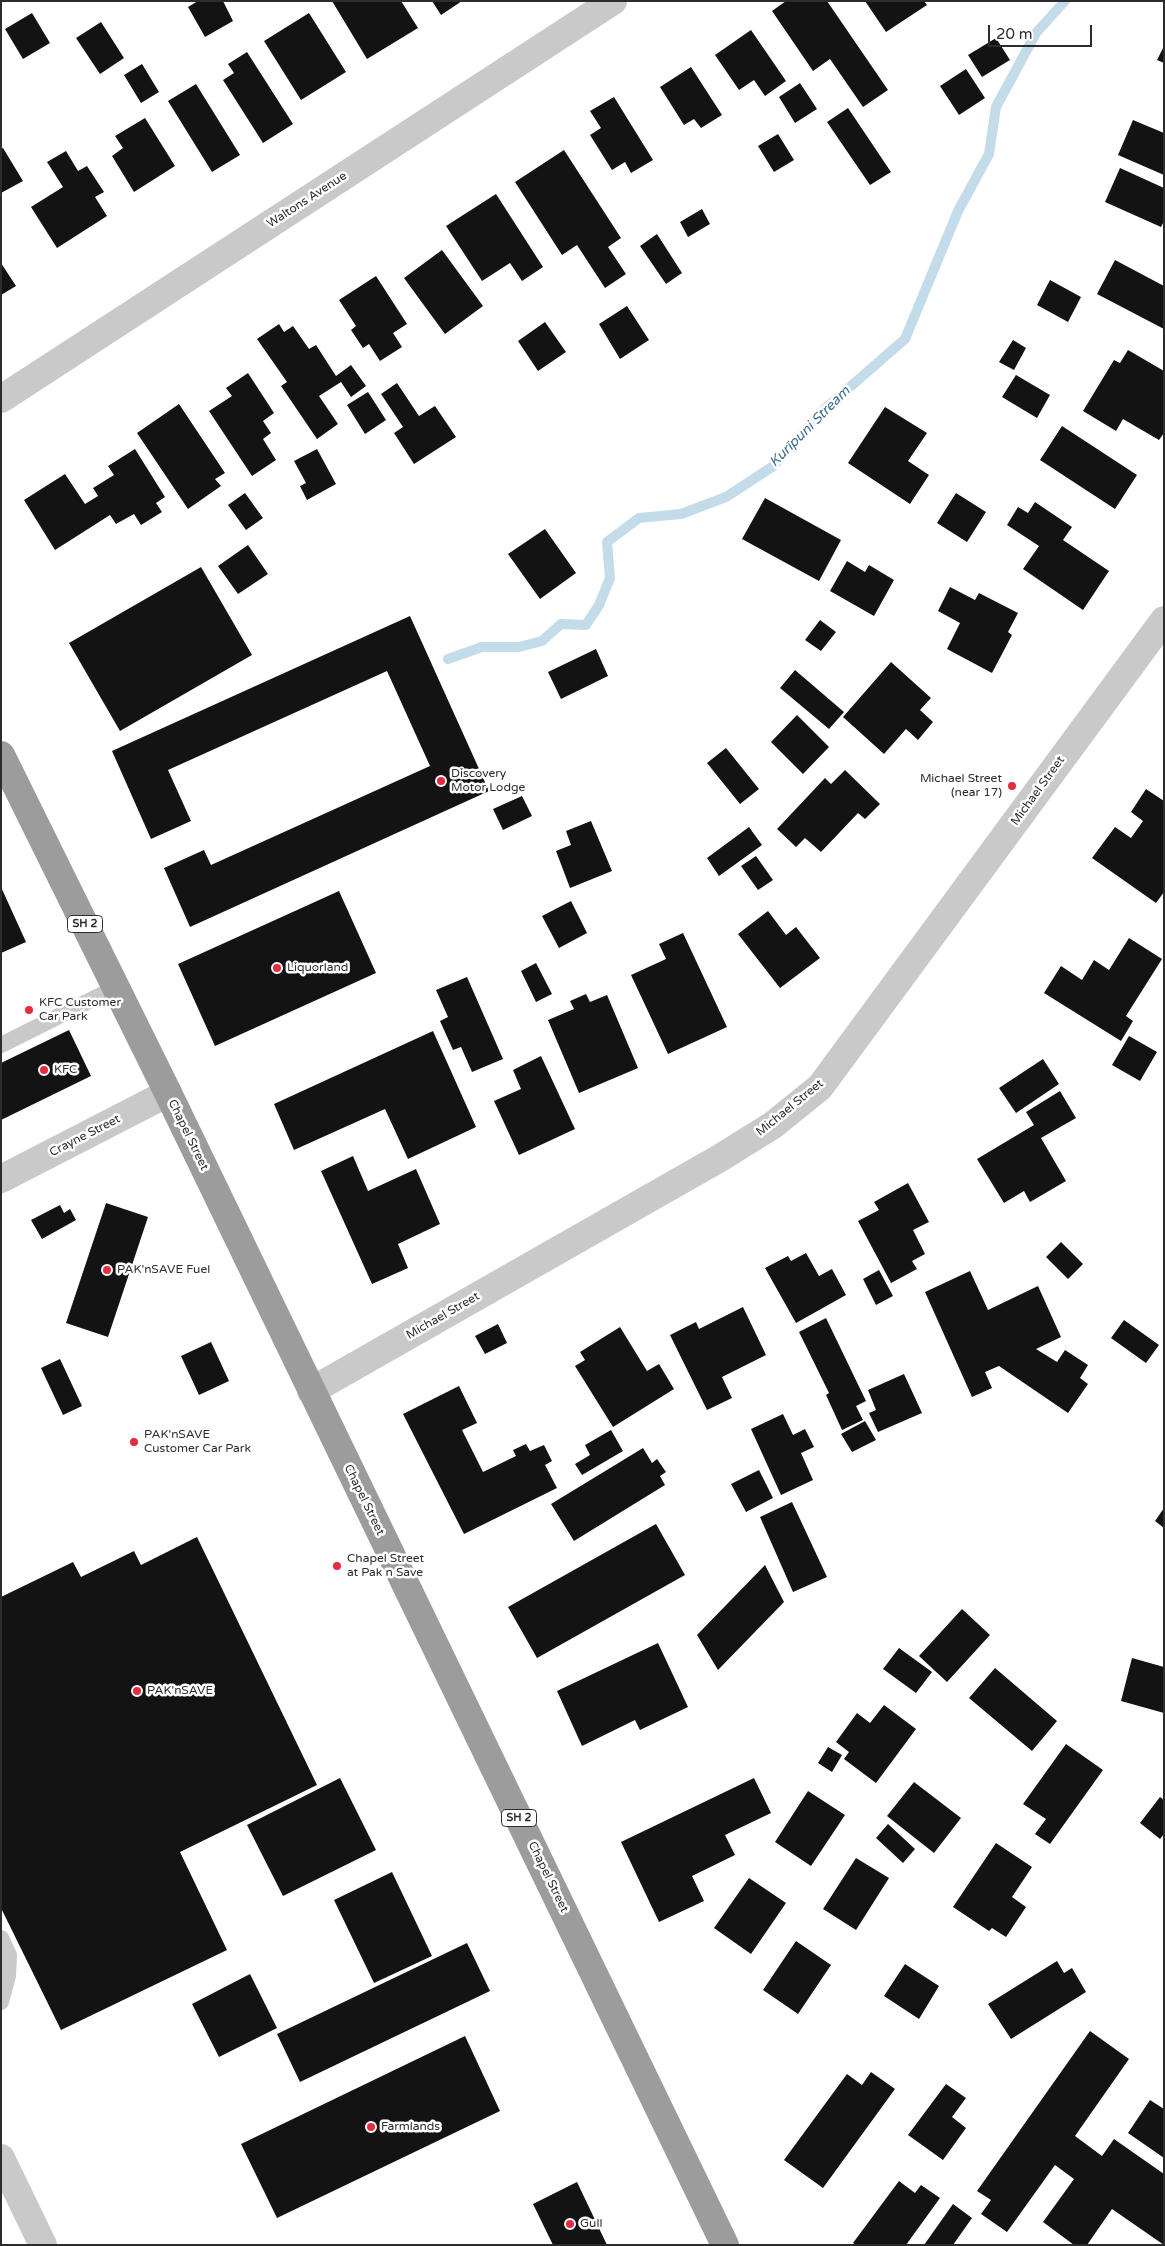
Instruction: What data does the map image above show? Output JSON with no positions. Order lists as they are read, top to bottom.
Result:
{
  "streets": {
    "highway": ["SH 2", "Chapel Street"],
    "street": ["Waltons Avenue", "Michael Street", "Crayne Street"]
  },
  "crossings": [
    ["Michael Street", "Chapel Street"],
    ["Chapel Street", "Crayne Street"]
  ],
  "water": ["Kurīpuni Stream"],
  "places": [
    "Discovery Motor Lodge",
    "Michael Street (near 17)",
    "Liquorland",
    "KFC Customer Car Park",
    "KFC",
    "PAK'nSAVE Fuel",
    "PAK'nSAVE Customer Car Park",
    "Chapel Street at Pak n Save",
    "PAK'nSAVE",
    "Farmlands",
    "Gull"
  ],
  "scale_bar": "20 m"
}
